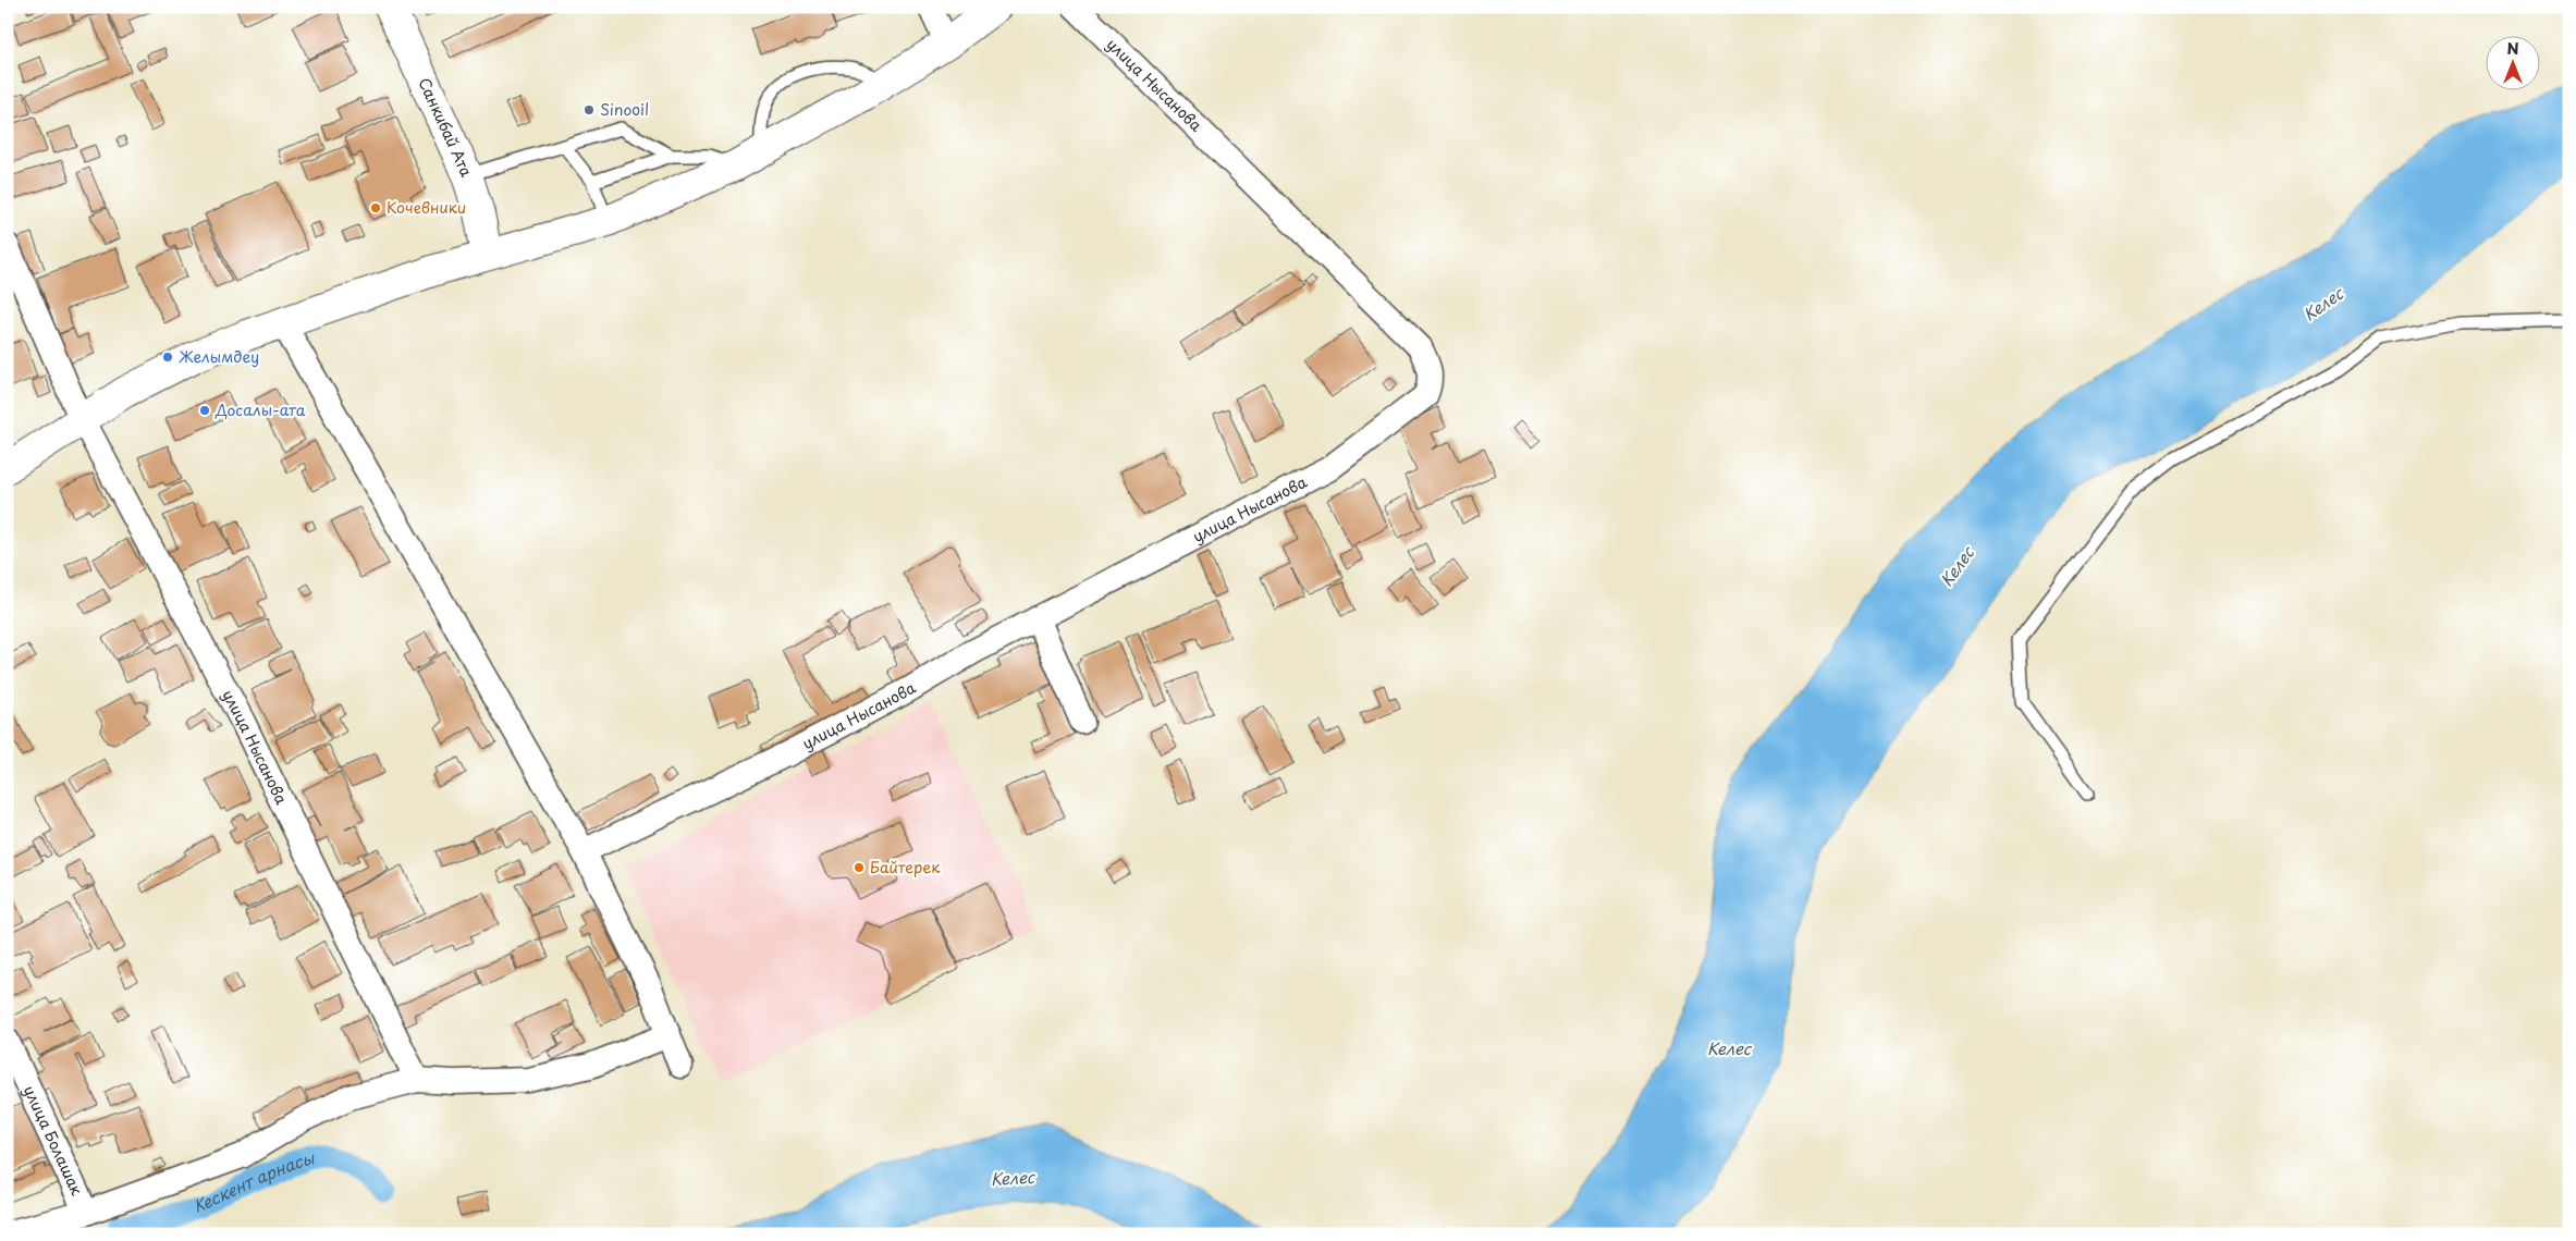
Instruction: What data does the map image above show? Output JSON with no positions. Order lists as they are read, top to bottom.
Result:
{
  "streets": {
    "main road": ["Санкибай Ата"],
    "street": ["улица Нысанова", "улица Болашак"]
  },
  "water": ["Келес", "Кескент арнасы"],
  "places": [
    "Sinooil",
    "Кочевники",
    "Желымдеу",
    "Досалы-ата",
    "Байтерек"
  ],
  "north": "top"
}
